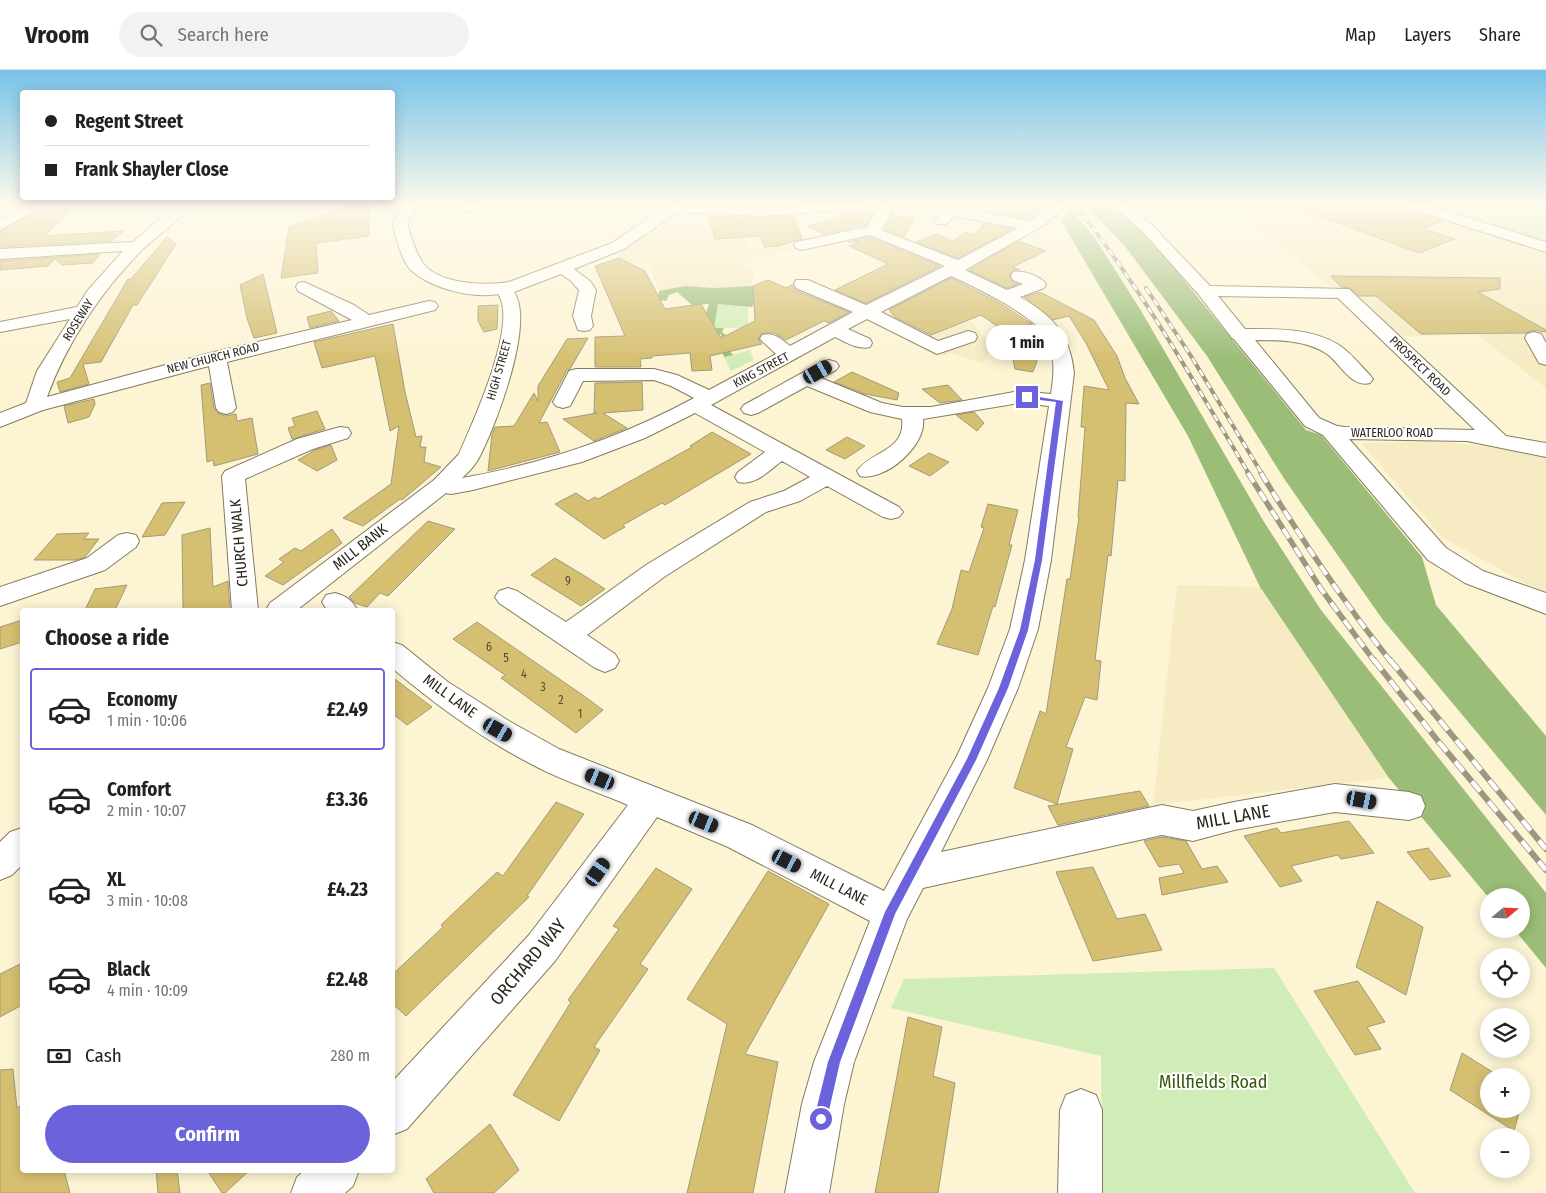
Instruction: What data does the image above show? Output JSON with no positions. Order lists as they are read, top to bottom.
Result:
{
  "streets": {
    "street": [
      "ROSEWAY",
      "NEW CHURCH ROAD",
      "PROSPECT ROAD",
      "HIGH STREET",
      "KING STREET",
      "WATERLOO ROAD",
      "CHURCH WALK",
      "MILL BANK",
      "MILL LANE",
      "ORCHARD WAY"
    ]
  },
  "crossings": [
    ["ROSEWAY", "NEW CHURCH ROAD"],
    ["PROSPECT ROAD", "WATERLOO ROAD"],
    ["HIGH STREET", "KING STREET"],
    ["HIGH STREET", "MILL BANK"],
    ["KING STREET", "MILL BANK"],
    ["MILL LANE", "ORCHARD WAY"]
  ],
  "parks": ["Millfields Road"],
  "house_numbers": [
    "9",
    "6",
    "5",
    "4",
    "3",
    "2",
    "1"
  ],
  "north": "right",
  "page": {
    "header": "Vroom",
    "search": "Search here",
    "nav": ["Map", "Layers", "Share"],
    "banner": ["Regent Street", "Frank Shayler Close"],
    "bubble": "1 min",
    "heading": "Choose a ride",
    "list": [
      {
        "name": "Economy",
        "note": "1 min · 10:06",
        "value": "£2.49"
      },
      {
        "name": "Comfort",
        "note": "2 min · 10:07",
        "value": "£3.36"
      },
      {
        "name": "XL",
        "note": "3 min · 10:08",
        "value": "£4.23"
      },
      {
        "name": "Black",
        "note": "4 min · 10:09",
        "value": "£2.48"
      }
    ],
    "map_buttons": ["+", "−"],
    "pay": ["Cash", "280 m"],
    "buttons": "Confirm"
  }
}
